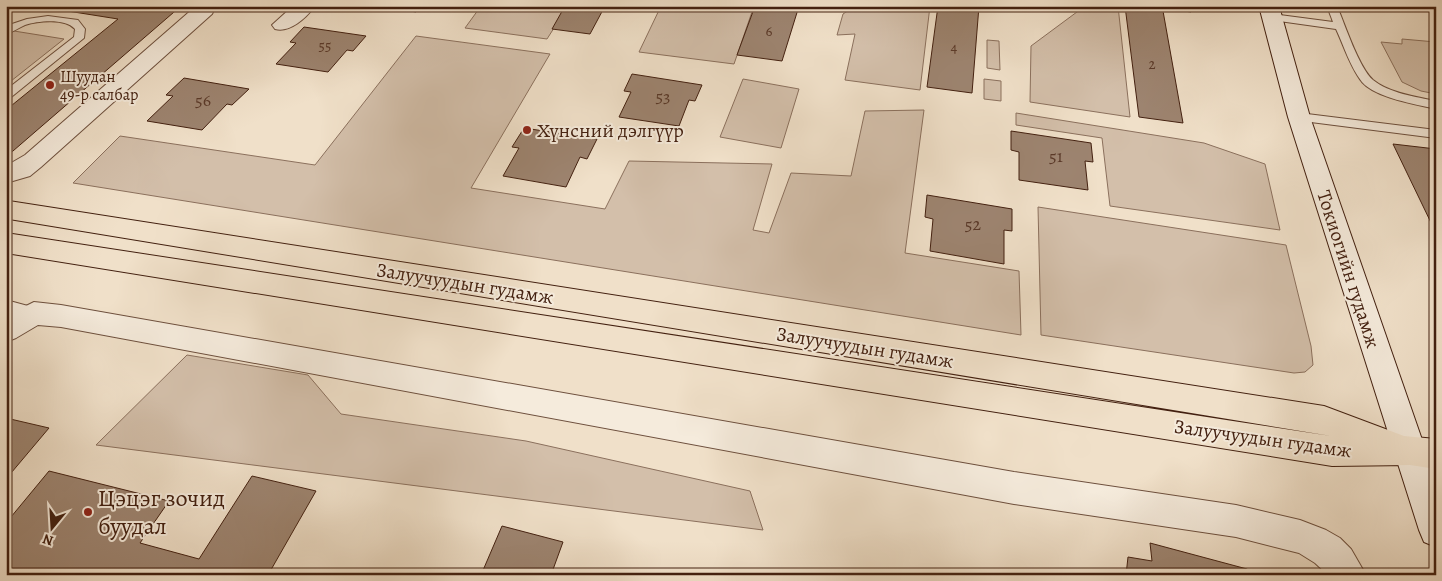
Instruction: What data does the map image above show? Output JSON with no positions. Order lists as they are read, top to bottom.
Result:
{
  "streets": {
    "main road": ["Залуучуудын гудамж"],
    "street": ["Токиогийн гудамж"]
  },
  "crossings": [
    ["Токиогийн гудамж", "Залуучуудын гудамж"]
  ],
  "places": ["Шуудан 49-р салбар", "Хүнсний дэлгүүр", "Цэцэг зочид буудал"],
  "house_numbers": [
    "6",
    "55",
    "4",
    "2",
    "53",
    "56",
    "51",
    "52"
  ],
  "north": "bottom"
}
